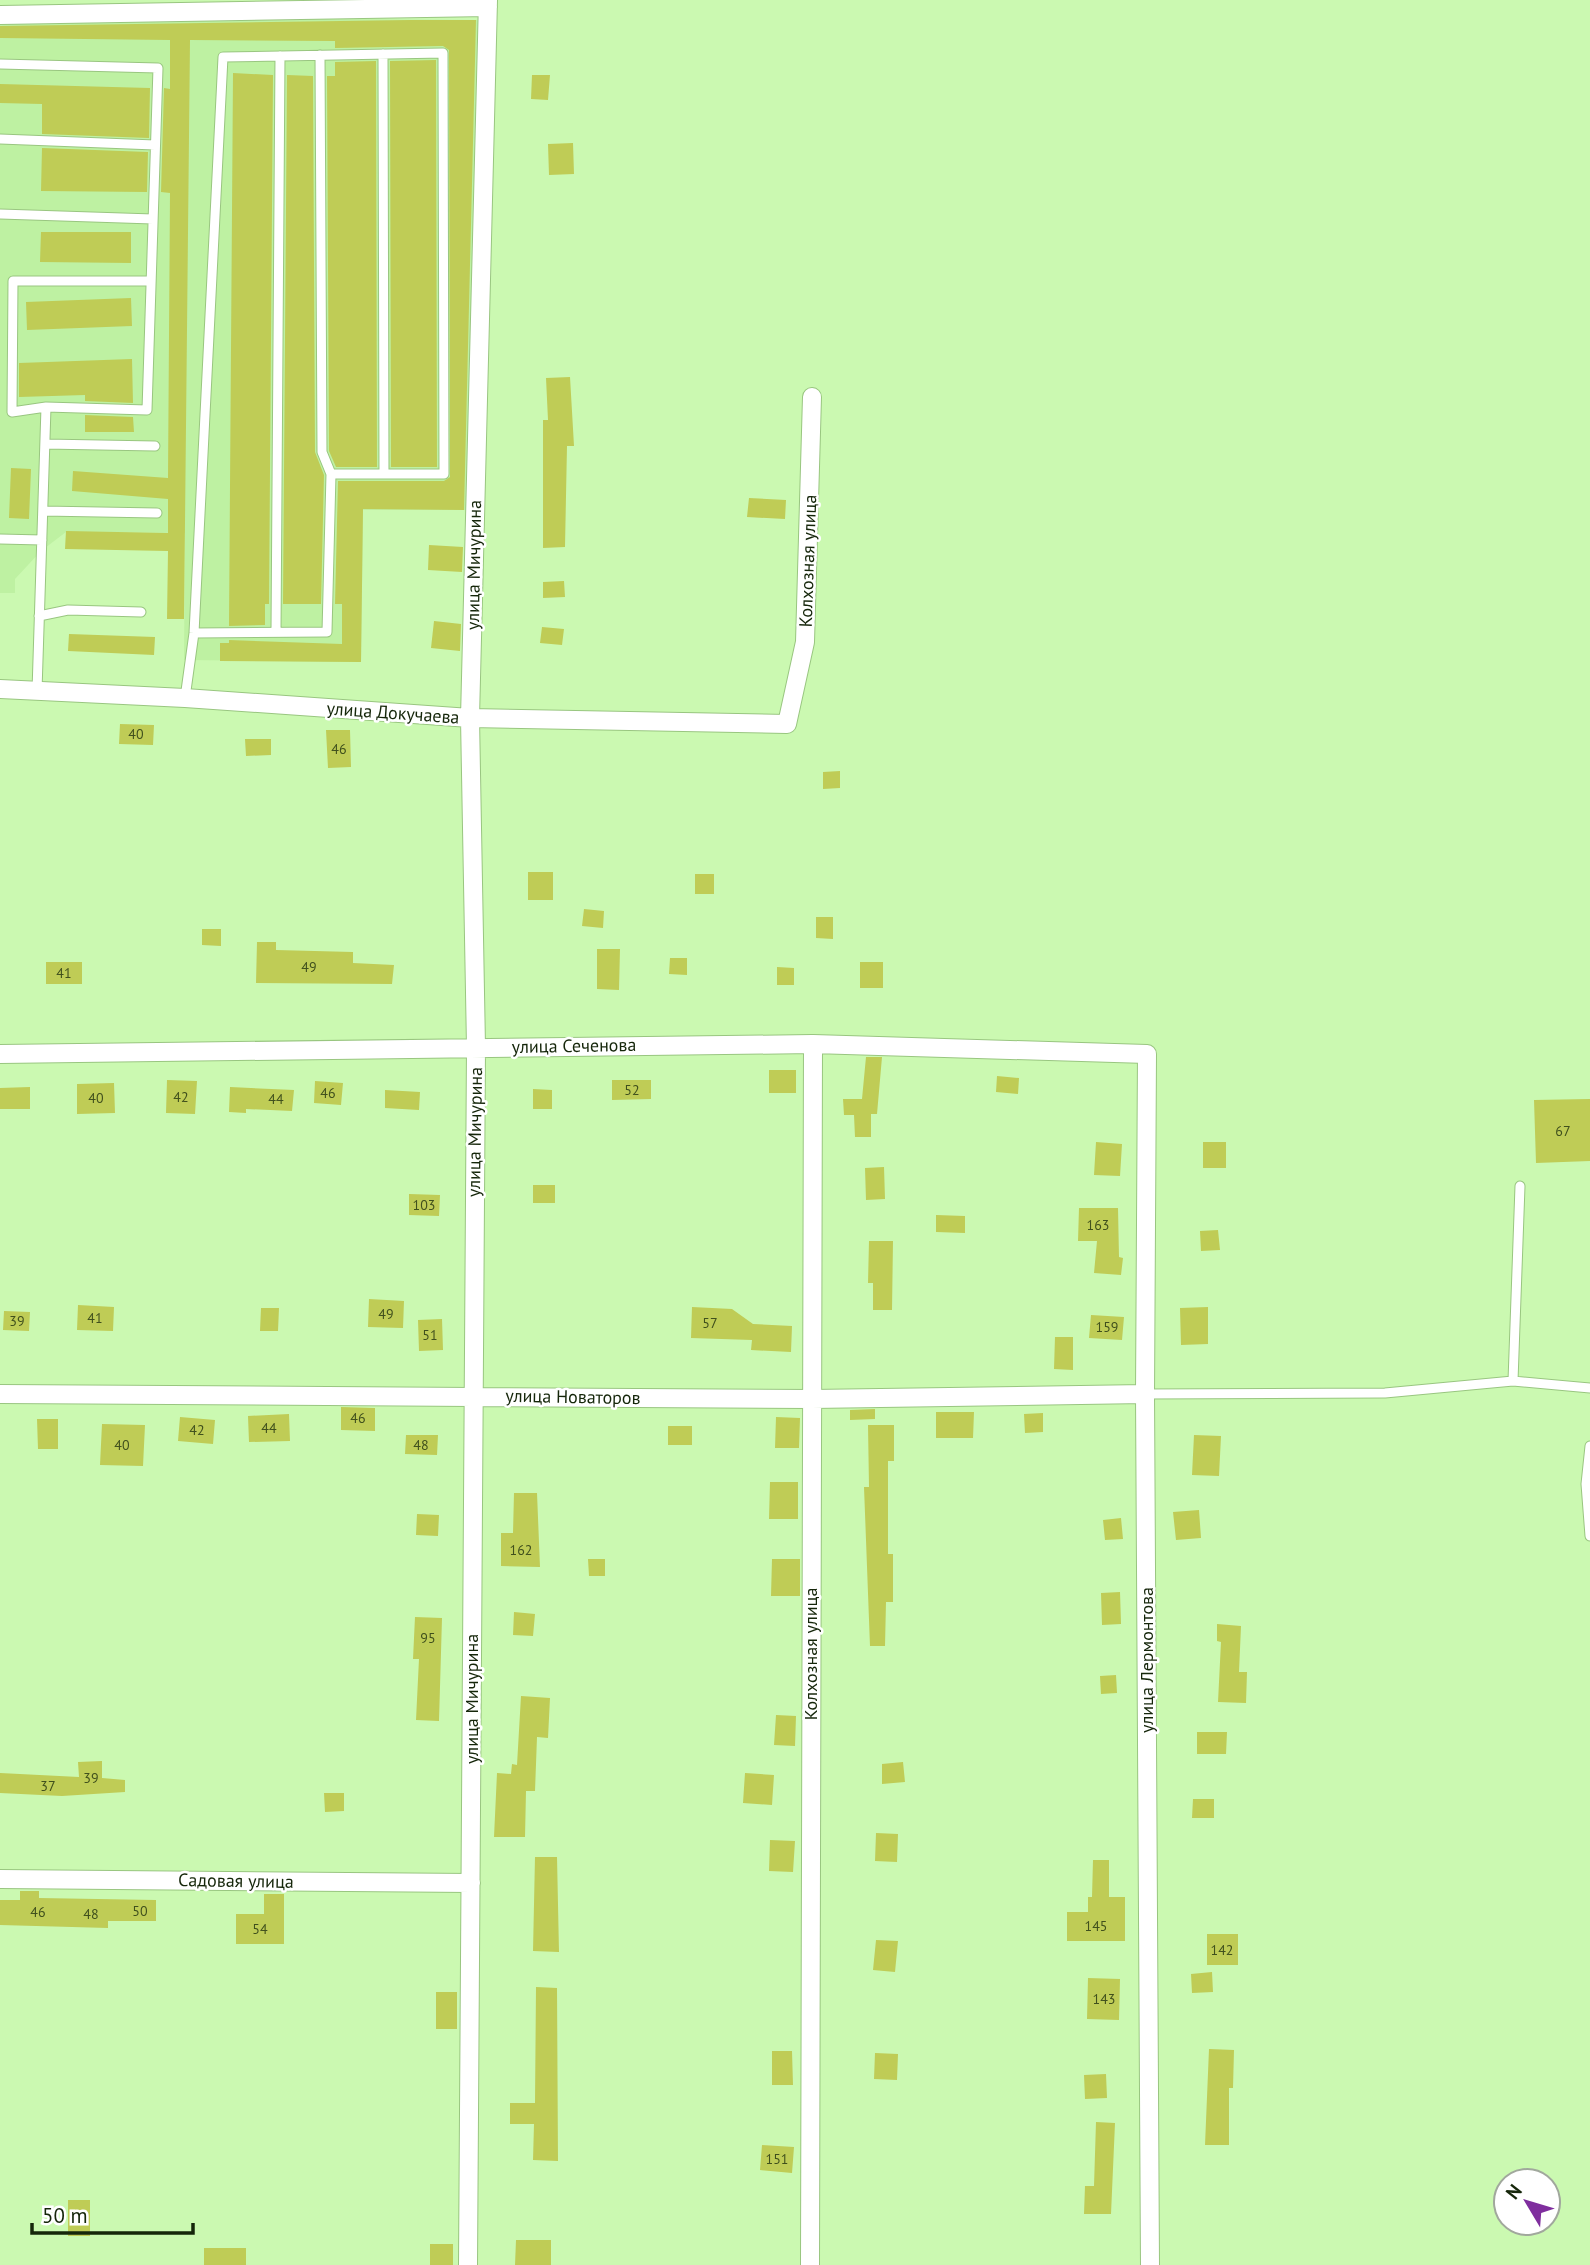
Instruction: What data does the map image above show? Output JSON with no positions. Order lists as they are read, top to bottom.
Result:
{
  "streets": {
    "street": [
      "Колхозная улица",
      "улица Мичурина",
      "улица Докучаева",
      "улица Сеченова",
      "улица Новаторов",
      "улица Лермонтова",
      "Садовая улица"
    ]
  },
  "crossings": [
    ["Колхозная улица", "улица Докучаева"],
    ["Колхозная улица", "улица Сеченова"],
    ["Колхозная улица", "улица Новаторов"],
    ["улица Мичурина", "улица Докучаева"],
    ["улица Мичурина", "улица Сеченова"],
    ["улица Мичурина", "улица Новаторов"],
    ["улица Мичурина", "Садовая улица"],
    ["улица Сеченова", "улица Лермонтова"],
    ["улица Новаторов", "улица Лермонтова"]
  ],
  "house_numbers": [
    "40",
    "46",
    "49",
    "41",
    "52",
    "46",
    "42",
    "40",
    "44",
    "67",
    "103",
    "163",
    "49",
    "41",
    "39",
    "57",
    "159",
    "51",
    "46",
    "44",
    "42",
    "40",
    "48",
    "162",
    "95",
    "39",
    "37",
    "50",
    "46",
    "48",
    "145",
    "54",
    "142",
    "143",
    "151"
  ],
  "scale_bar": "50 m",
  "north": "top left"
}
